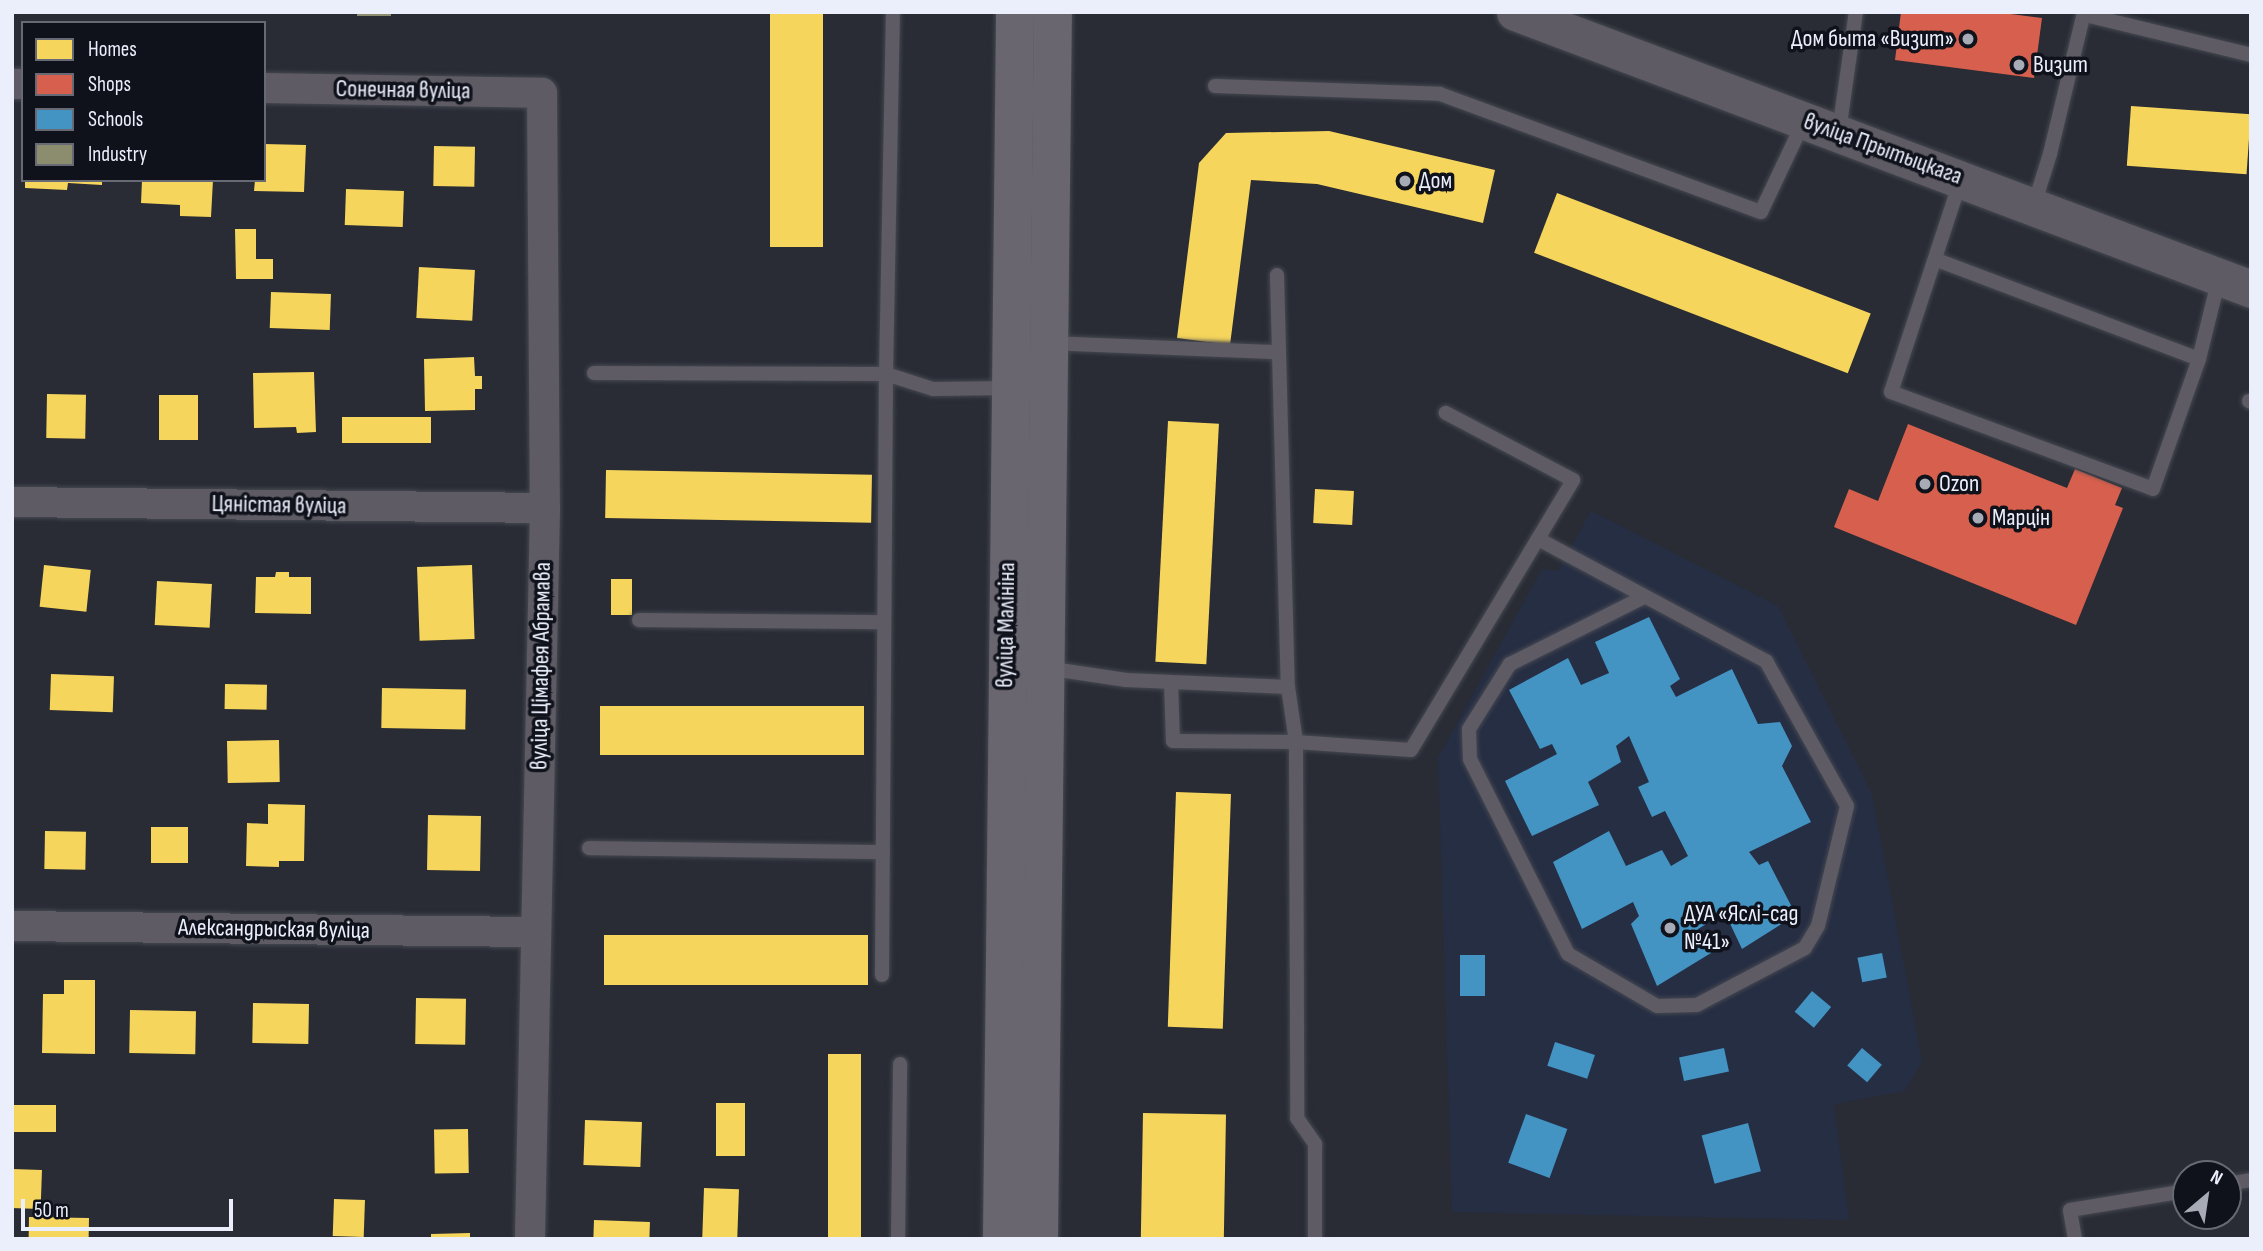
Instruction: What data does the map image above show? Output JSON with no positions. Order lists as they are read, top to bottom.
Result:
{
  "streets": {
    "main road": ["вуліца Малініна"],
    "street": [
      "Сонечная вуліца",
      "вуліца Прытыцкага",
      "Цяністая вуліца",
      "вуліца Цімафея Абрамава",
      "Александрыская вуліца"
    ]
  },
  "crossings": [
    ["Сонечная вуліца", "вуліца Цімафея Абрамава"],
    ["Цяністая вуліца", "вуліца Цімафея Абрамава"],
    ["вуліца Цімафея Абрамава", "Александрыская вуліца"]
  ],
  "places": [
    "Дом быта «Визит»",
    "Визит",
    "Дом",
    "Ozon",
    "Марцін",
    "ДУА «Яслі-сад №41»"
  ],
  "legend": [
    "Homes",
    "Shops",
    "Schools",
    "Industry"
  ],
  "scale_bar": "50 m",
  "north": "top right"
}
